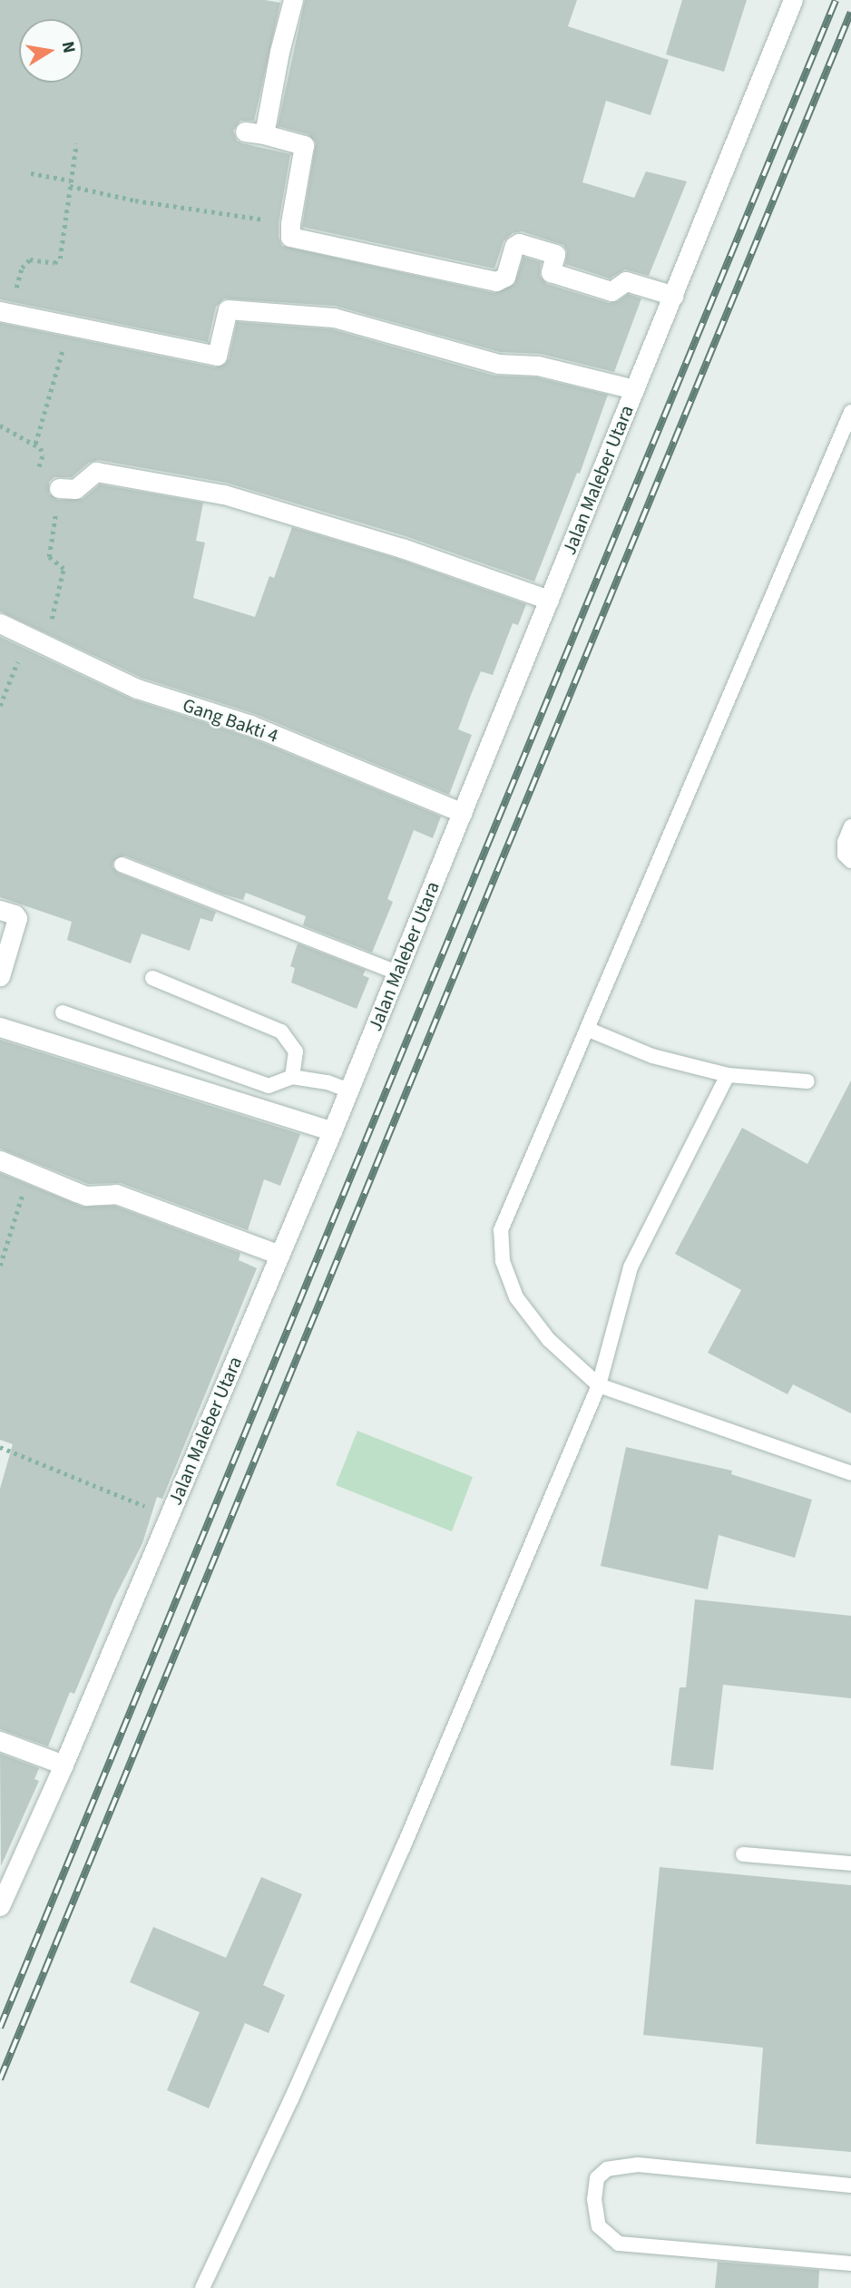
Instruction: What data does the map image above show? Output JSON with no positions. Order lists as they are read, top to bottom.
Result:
{
  "streets": {
    "street": ["Jalan Maleber Utara", "Gang Bakti 4"]
  },
  "crossings": [
    ["Jalan Maleber Utara", "Gang Bakti 4"]
  ],
  "north": "right"
}
